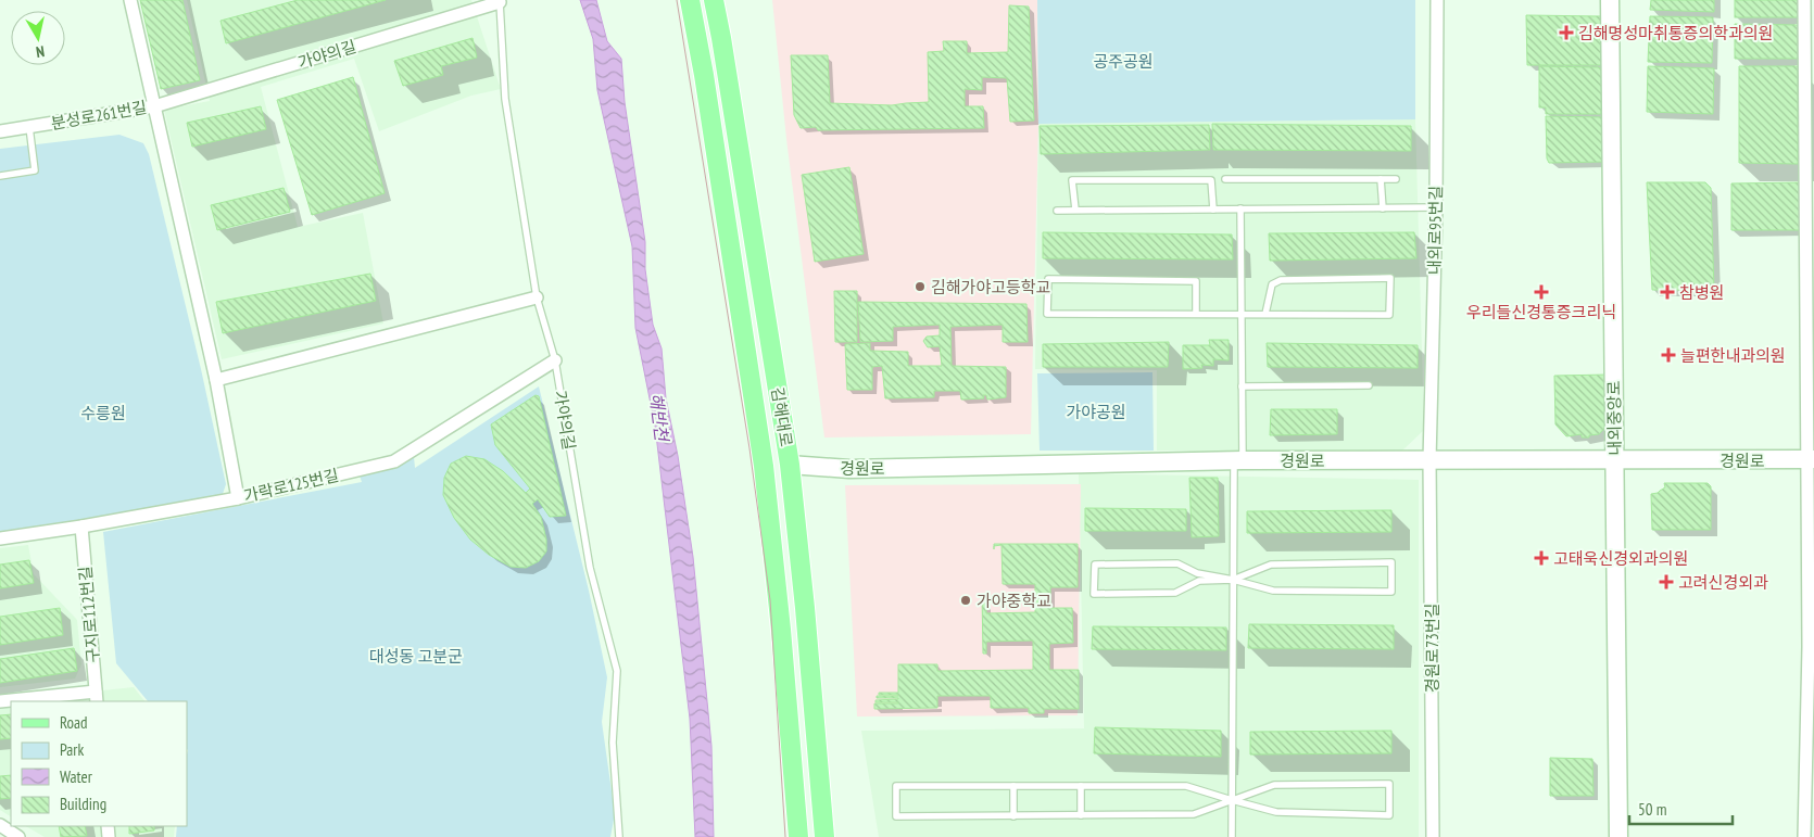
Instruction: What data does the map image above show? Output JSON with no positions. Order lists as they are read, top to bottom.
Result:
{
  "streets": {
    "main road": ["김해대로"],
    "street": [
      "가야의길",
      "분성로261번길",
      "내외로95번길",
      "내외중앙로",
      "경원로",
      "가락로125번길",
      "구지로112번길",
      "경원로73번길"
    ]
  },
  "crossings": [
    ["가야의길", "분성로261번길"],
    ["가야의길", "가락로125번길"],
    ["내외로95번길", "경원로"],
    ["내외로95번길", "경원로73번길"],
    ["김해대로", "경원로"],
    ["내외중앙로", "경원로"],
    ["경원로", "경원로73번길"],
    ["가락로125번길", "구지로112번길"]
  ],
  "water": ["해반천"],
  "parks": [
    "공주공원",
    "가야공원",
    "수릉원",
    "대성동 고분군"
  ],
  "places": {
    "health": [
      "김해명성마취통증의학과의원",
      "우리들신경통증크리닉",
      "참병원",
      "늘편한내과의원",
      "고태욱신경외과의원",
      "고려신경외과"
    ],
    "other": ["김해가야고등학교", "가야중학교"]
  },
  "legend": [
    "Road",
    "Park",
    "Water",
    "Building"
  ],
  "scale_bar": "50 m",
  "north": "bottom"
}
